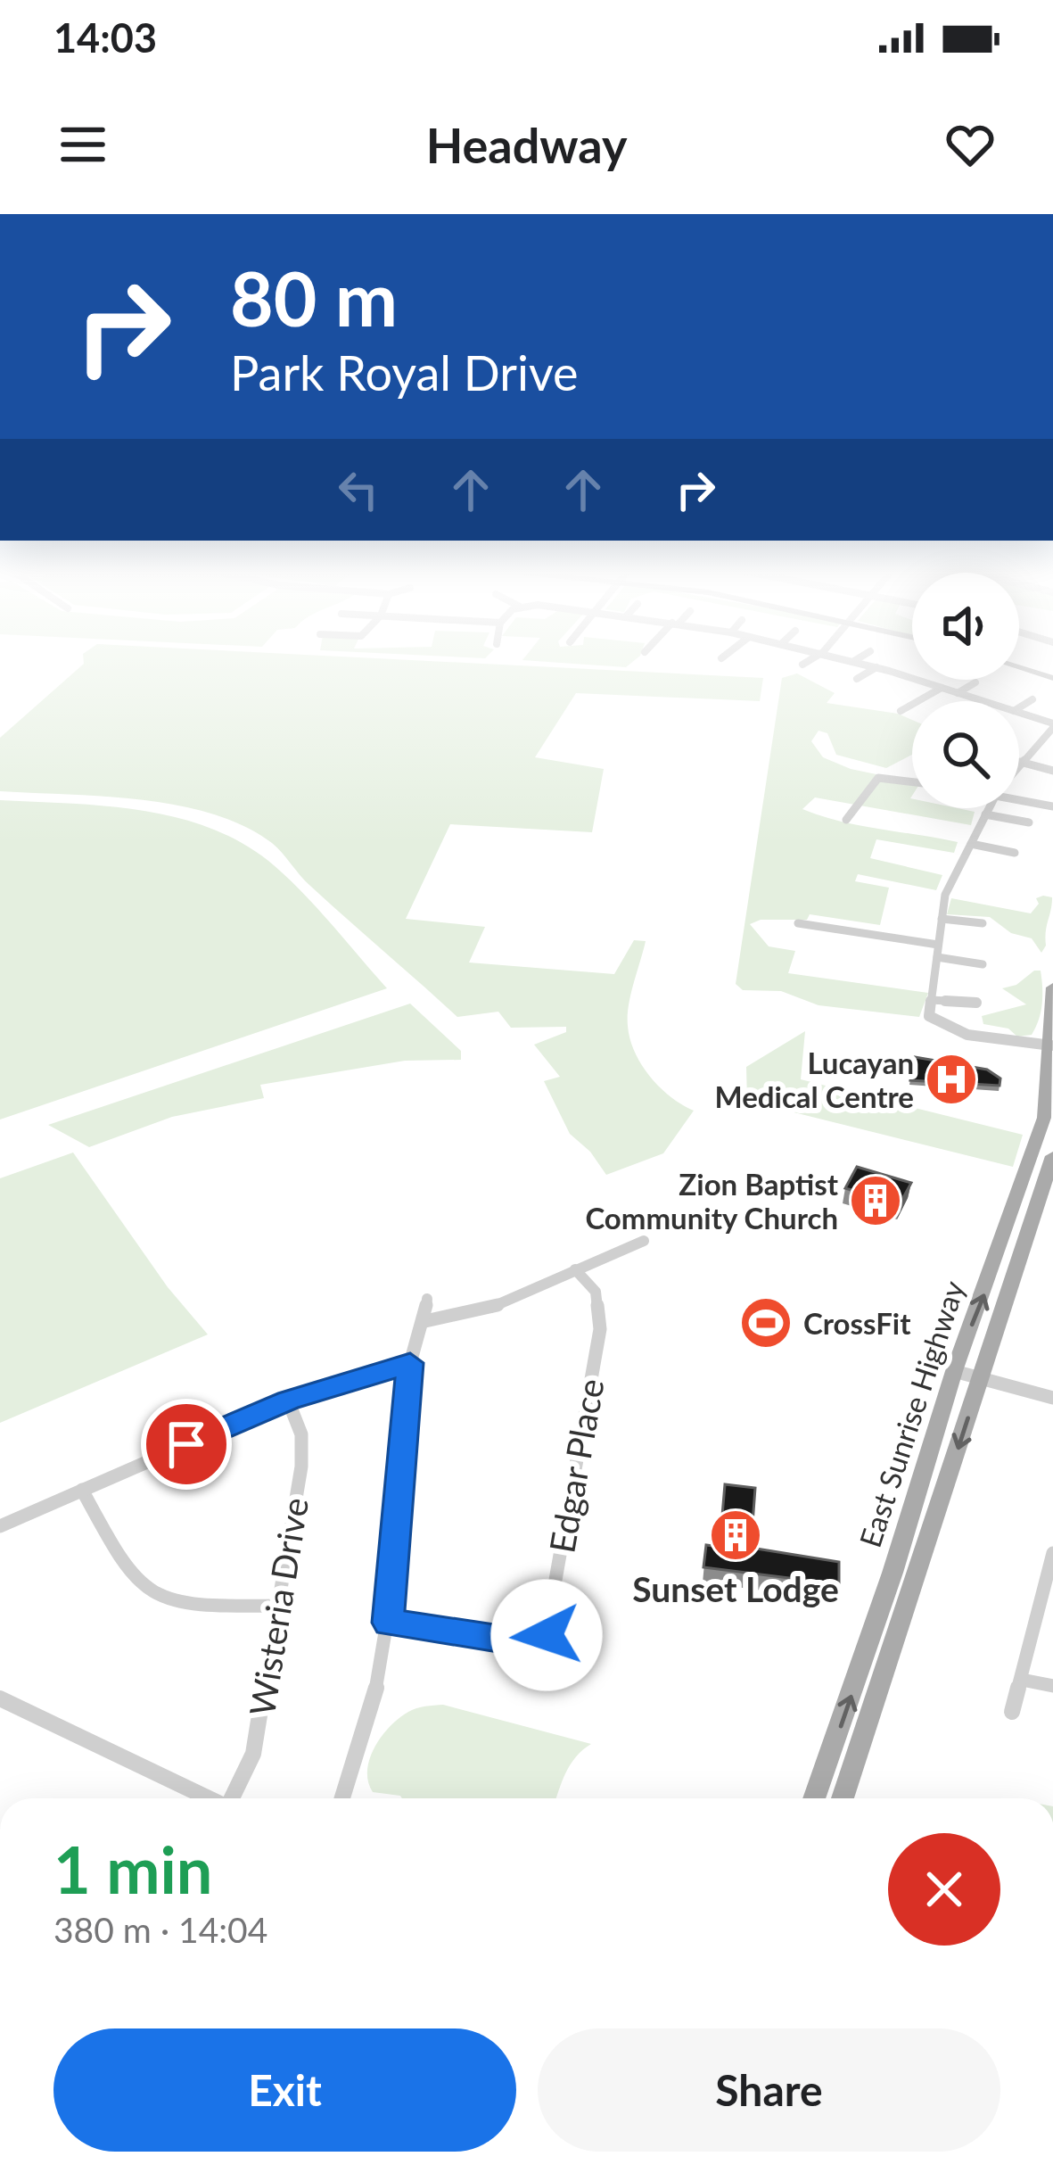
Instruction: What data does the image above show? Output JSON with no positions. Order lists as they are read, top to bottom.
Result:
{
  "streets": {
    "main road": ["East Sunrise Highway"],
    "street": ["Edgar Place", "Wisteria Drive"]
  },
  "places": {
    "hospital": ["Lucayan Medical Centre"],
    "building": ["Zion Baptist Community Church", "Sunset Lodge"],
    "sports": ["CrossFit"]
  },
  "page": {
    "status": "14:03",
    "header": "Headway",
    "turn": ["80 m", "Park Royal Drive"],
    "heading": ["1 min", "380 m · 14:04"],
    "buttons": ["Exit", "Share"]
  }
}
